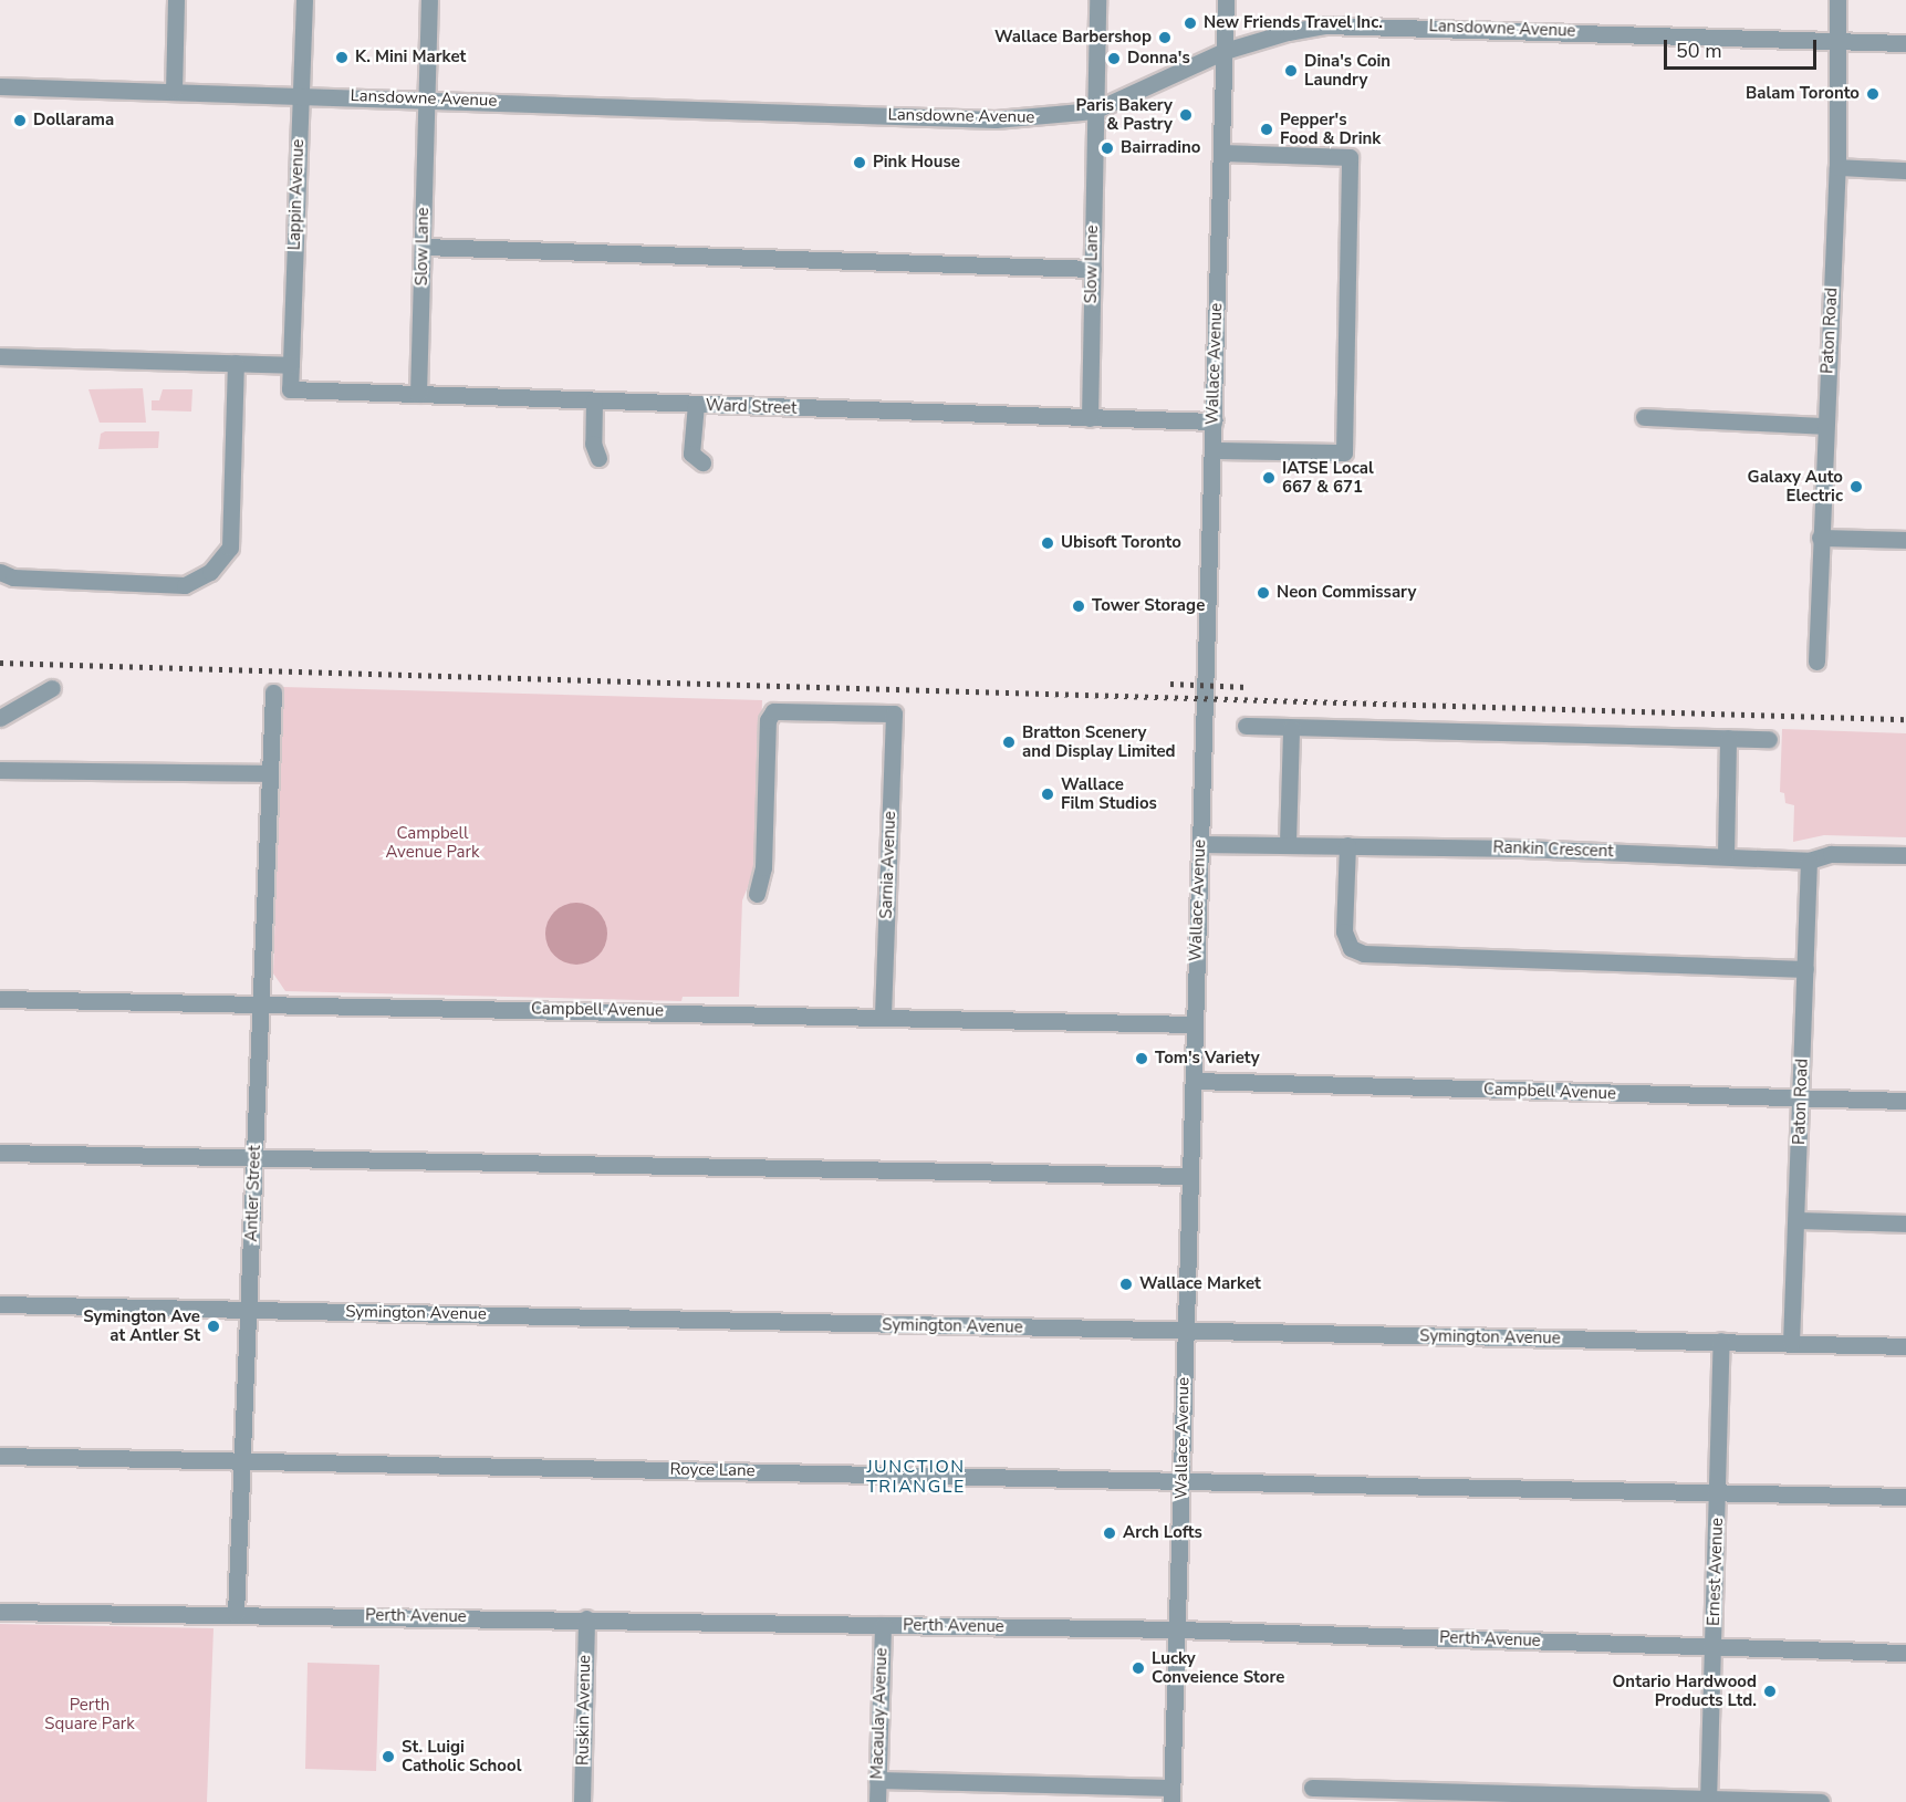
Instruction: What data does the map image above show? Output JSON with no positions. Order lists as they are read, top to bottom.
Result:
{
  "streets": {
    "street": [
      "Lansdowne Avenue",
      "Lappin Avenue",
      "Slow Lane",
      "Paton Road",
      "Wallace Avenue",
      "Ward Street",
      "Rankin Crescent",
      "Sarnia Avenue",
      "Campbell Avenue",
      "Antler Street",
      "Symington Avenue",
      "Royce Lane",
      "Ernest Avenue",
      "Perth Avenue",
      "Ruskin Avenue",
      "Macaulay Avenue"
    ]
  },
  "crossings": [
    ["Lansdowne Avenue", "Lappin Avenue"],
    ["Lansdowne Avenue", "Slow Lane"],
    ["Lansdowne Avenue", "Paton Road"],
    ["Lansdowne Avenue", "Wallace Avenue"],
    ["Lappin Avenue", "Ward Street"],
    ["Slow Lane", "Ward Street"],
    ["Paton Road", "Rankin Crescent"],
    ["Paton Road", "Campbell Avenue"],
    ["Paton Road", "Symington Avenue"],
    ["Wallace Avenue", "Ward Street"],
    ["Wallace Avenue", "Rankin Crescent"],
    ["Wallace Avenue", "Campbell Avenue"],
    ["Wallace Avenue", "Symington Avenue"],
    ["Wallace Avenue", "Royce Lane"],
    ["Wallace Avenue", "Perth Avenue"],
    ["Sarnia Avenue", "Campbell Avenue"],
    ["Campbell Avenue", "Antler Street"],
    ["Antler Street", "Symington Avenue"],
    ["Antler Street", "Royce Lane"],
    ["Antler Street", "Perth Avenue"],
    ["Symington Avenue", "Ernest Avenue"],
    ["Royce Lane", "Ernest Avenue"],
    ["Ernest Avenue", "Perth Avenue"],
    ["Perth Avenue", "Ruskin Avenue"],
    ["Perth Avenue", "Macaulay Avenue"]
  ],
  "districts": ["JUNCTION TRIANGLE"],
  "parks": ["Campbell Avenue Park", "Perth Square Park"],
  "places": [
    "New Friends Travel Inc.",
    "Wallace Barbershop",
    "K. Mini Market",
    "Donna's",
    "Dina's Coin Laundry",
    "Balam Toronto",
    "Paris Bakery & Pastry",
    "Dollarama",
    "Pepper's Food & Drink",
    "Bairradino",
    "Pink House",
    "IATSE Local 667 & 671",
    "Galaxy Auto Electric",
    "Ubisoft Toronto",
    "Neon Commissary",
    "Tower Storage",
    "Bratton Scenery and Display Limited",
    "Wallace Film Studios",
    "Tom's Variety",
    "Wallace Market",
    "Symington Ave at Antler St",
    "Arch Lofts",
    "Lucky Conveience Store",
    "Ontario Hardwood Products Ltd.",
    "St. Luigi Catholic School"
  ],
  "scale_bar": "50 m"
}
